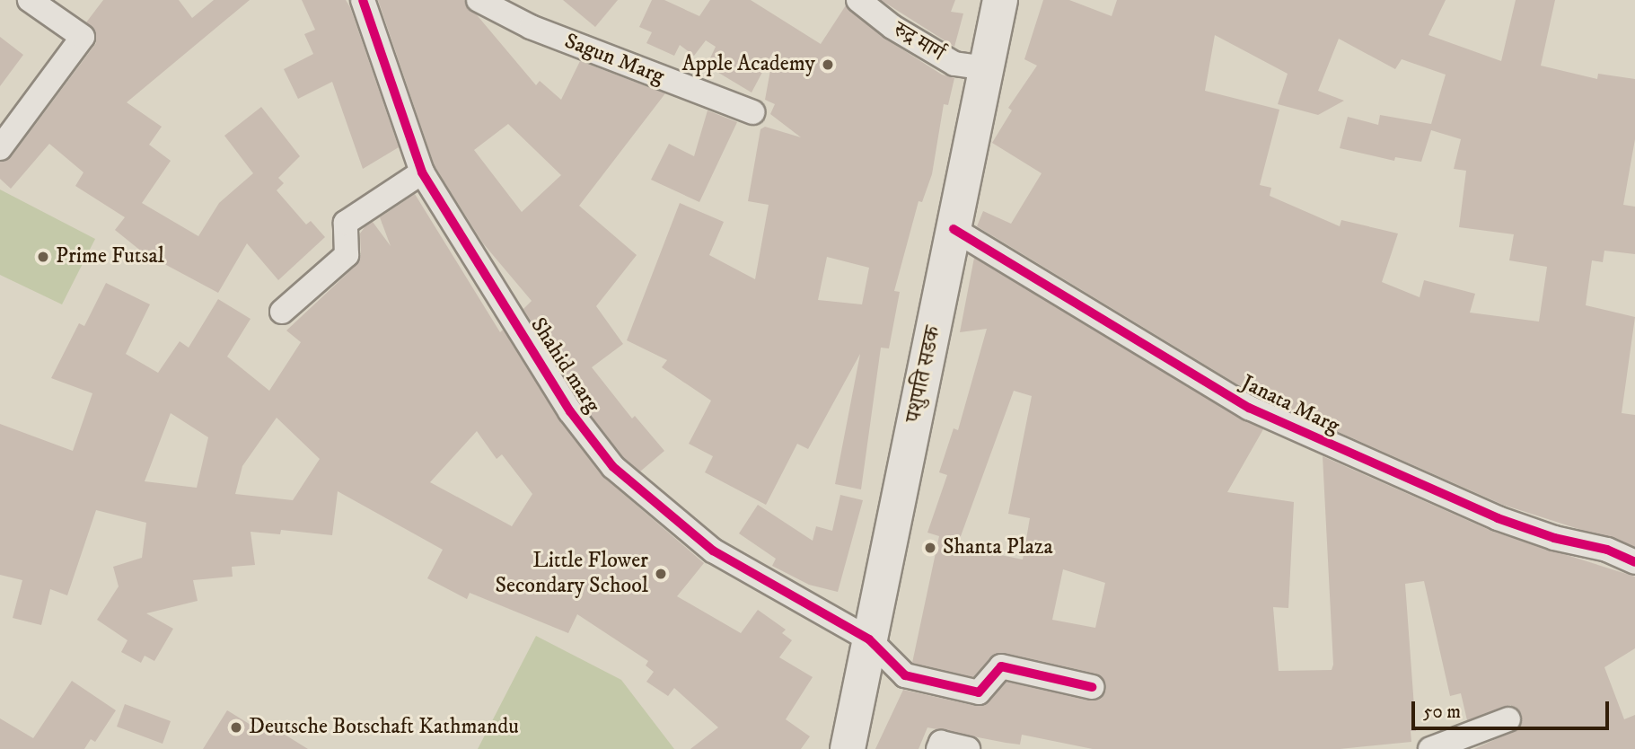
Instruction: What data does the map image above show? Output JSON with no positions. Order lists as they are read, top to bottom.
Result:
{
  "streets": {
    "main road": ["पशुपति सडक"],
    "street": [
      "रुद्र मार्ग",
      "Sagun Marg",
      "Shahid marg",
      "Janata Marg"
    ]
  },
  "crossings": [
    ["रुद्र मार्ग", "पशुपति सडक"],
    ["Shahid marg", "पशुपति सडक"],
    ["पशुपति सडक", "Janata Marg"]
  ],
  "places": [
    "Apple Academy",
    "Prime Futsal",
    "Shanta Plaza",
    "Little Flower Secondary School",
    "Deutsche Botschaft Kathmandu"
  ],
  "scale_bar": "50 m"
}
